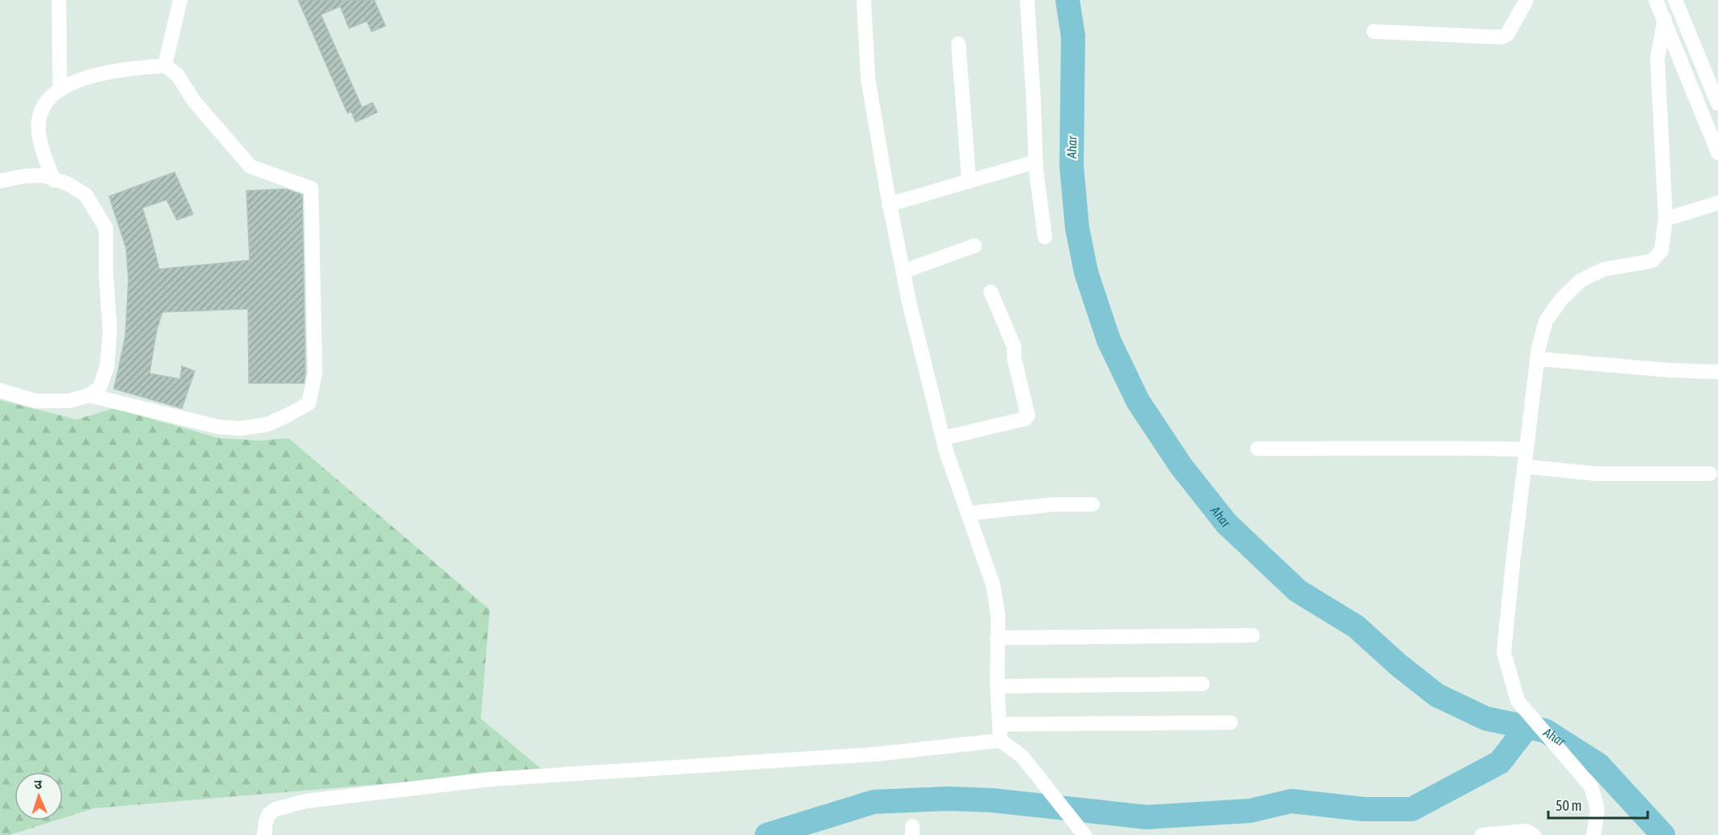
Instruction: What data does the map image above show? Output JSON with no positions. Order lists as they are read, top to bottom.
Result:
{
  "water": ["Ahar"],
  "scale_bar": "50 m",
  "north": "top"
}
